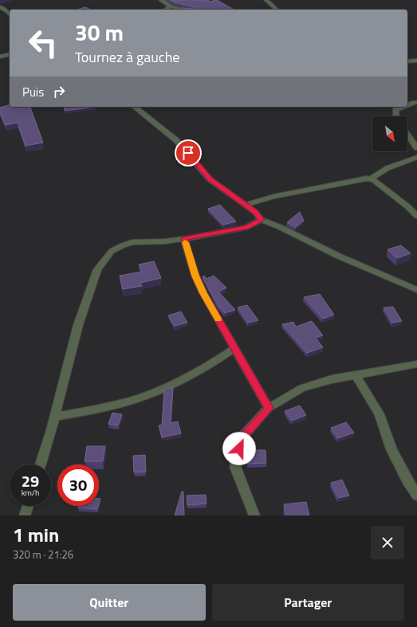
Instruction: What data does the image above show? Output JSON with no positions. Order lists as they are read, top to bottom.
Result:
{
  "north": "bottom right",
  "page": {
    "turn": ["30 m", "Tournez à gauche"],
    "then": "Puis",
    "speed": "29 km/h",
    "limit": "30",
    "heading": ["1 min", "320 m · 21:26"],
    "buttons": ["Quitter", "Partager"]
  }
}
